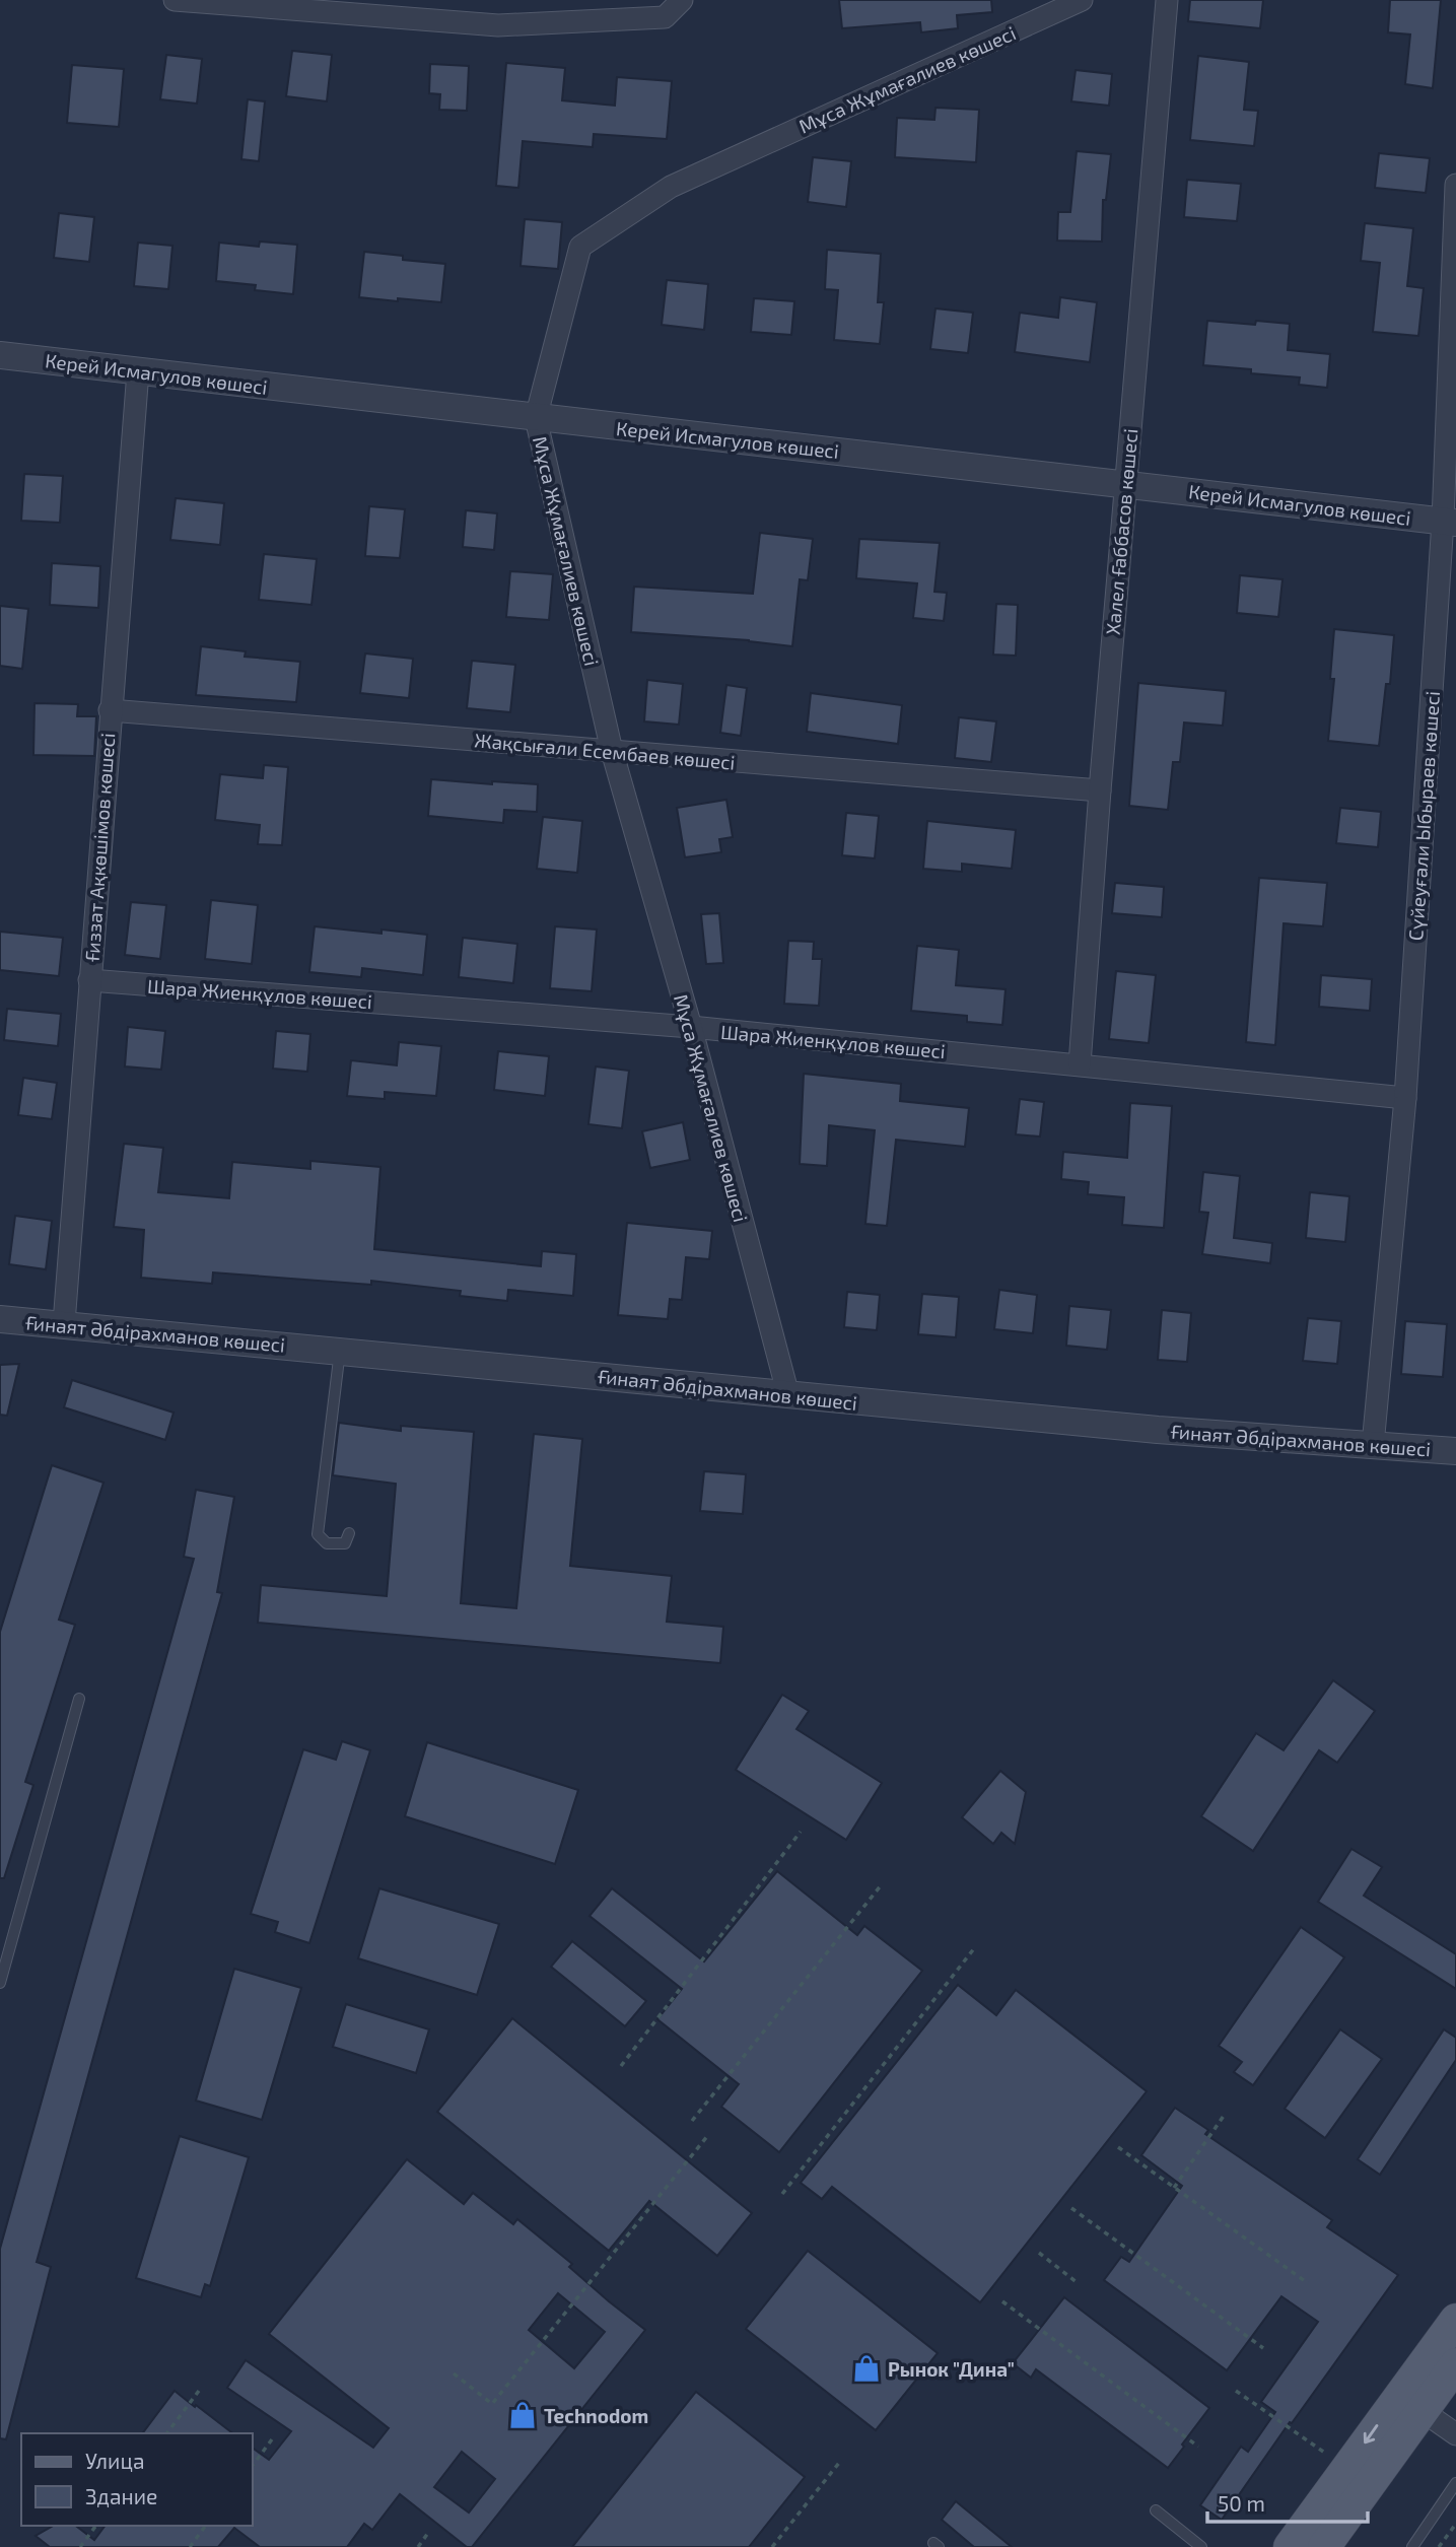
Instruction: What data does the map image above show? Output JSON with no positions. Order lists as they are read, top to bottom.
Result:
{
  "streets": {
    "street": [
      "Мұса Жұмағалиев көшесі",
      "Керей Исмагулов көшесі",
      "Халел Ғаббасов көшесі",
      "Жақсығали Есембаев көшесi",
      "Сүйеуғали Ыбыраев көшесi",
      "Ғиззат Ақкөшімов көшесi",
      "Шара Жиенқұлов көшесі",
      "Ғинаят Әбдірахманов көшесі"
    ]
  },
  "crossings": [
    ["Мұса Жұмағалиев көшесі", "Керей Исмагулов көшесі"],
    ["Мұса Жұмағалиев көшесі", "Жақсығали Есембаев көшесi"],
    ["Мұса Жұмағалиев көшесі", "Шара Жиенқұлов көшесі"],
    ["Мұса Жұмағалиев көшесі", "Ғинаят Әбдірахманов көшесі"],
    ["Керей Исмагулов көшесі", "Халел Ғаббасов көшесі"],
    ["Керей Исмагулов көшесі", "Сүйеуғали Ыбыраев көшесi"],
    ["Керей Исмагулов көшесі", "Ғиззат Ақкөшімов көшесi"],
    ["Халел Ғаббасов көшесі", "Жақсығали Есембаев көшесi"],
    ["Халел Ғаббасов көшесі", "Шара Жиенқұлов көшесі"],
    ["Жақсығали Есембаев көшесi", "Ғиззат Ақкөшімов көшесi"],
    ["Сүйеуғали Ыбыраев көшесi", "Шара Жиенқұлов көшесі"],
    ["Сүйеуғали Ыбыраев көшесi", "Ғинаят Әбдірахманов көшесі"],
    ["Ғиззат Ақкөшімов көшесi", "Шара Жиенқұлов көшесі"],
    ["Ғиззат Ақкөшімов көшесi", "Ғинаят Әбдірахманов көшесі"]
  ],
  "places": {
    "shop": ["Рынок \"Дина\"", "Technodom"]
  },
  "legend": ["Улица", "Здание"],
  "scale_bar": "50 m"
}
